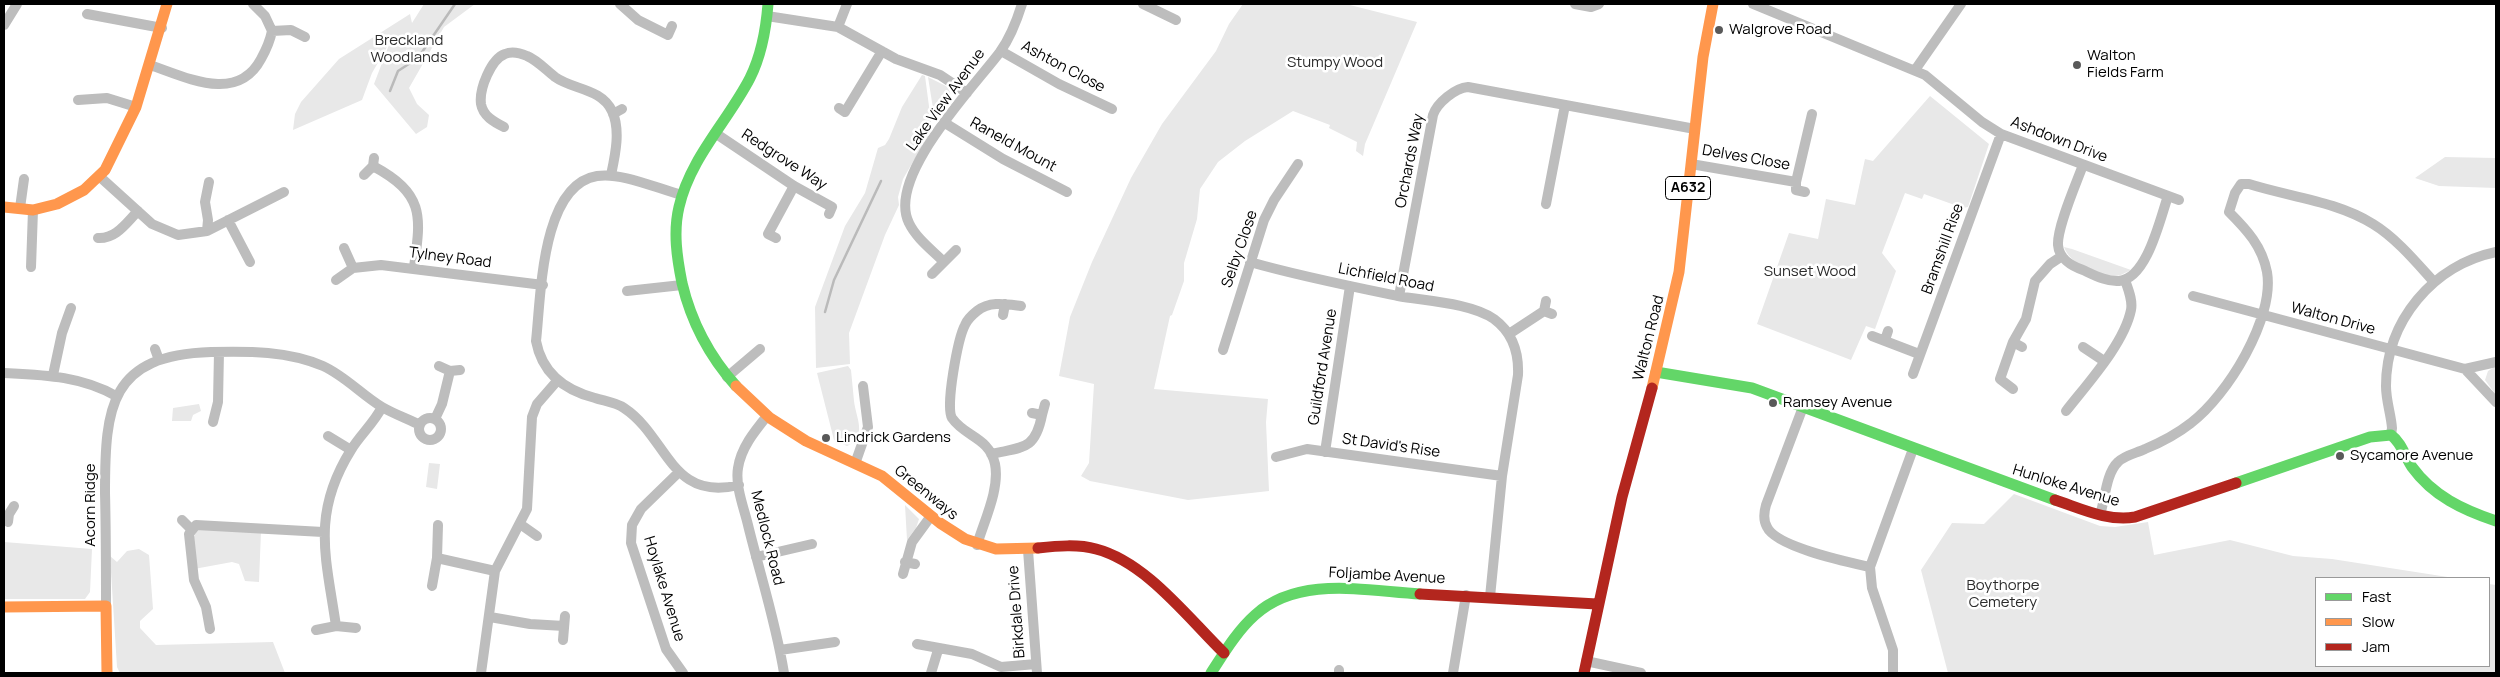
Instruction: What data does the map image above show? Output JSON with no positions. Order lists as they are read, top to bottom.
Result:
{
  "streets": {
    "street": [
      "Ashton Close",
      "Lake View Avenue",
      "Ashdown Drive",
      "Raneld Mount",
      "Delves Close",
      "Redgrove Way",
      "Orchards Way",
      "A632",
      "Selby Close",
      "Bramshill Rise",
      "Tylney Road",
      "Lichfield Road",
      "Walton Drive",
      "Walton Road",
      "Guildford Avenue",
      "St David's Rise",
      "Hunloke Avenue",
      "Greenways",
      "Acorn Ridge",
      "Medlock Road",
      "Foljambe Avenue",
      "Hoylake Avenue",
      "Birkdale Drive"
    ]
  },
  "crossings": [
    ["Ashton Close", "Lake View Avenue"],
    ["Lake View Avenue", "Raneld Mount"],
    ["Ashdown Drive", "Bramshill Rise"],
    ["Delves Close", "Walton Road"],
    ["Redgrove Way", "Greenways"],
    ["Orchards Way", "Lichfield Road"],
    ["Orchards Way", "Walton Road"],
    ["Selby Close", "Lichfield Road"],
    ["Lichfield Road", "Guildford Avenue"],
    ["Lichfield Road", "St David's Rise"],
    ["Lichfield Road", "Foljambe Avenue"],
    ["Walton Road", "Hunloke Avenue"],
    ["Walton Road", "Foljambe Avenue"],
    ["Guildford Avenue", "St David's Rise"],
    ["Greenways", "Medlock Road"],
    ["Greenways", "Foljambe Avenue"],
    ["Greenways", "Birkdale Drive"]
  ],
  "parks": [
    "Breckland Woodlands",
    "Stumpy Wood",
    "Sunset Wood",
    "Boythorpe Cemetery"
  ],
  "places": [
    "Walgrove Road",
    "Walton Fields Farm",
    "Ramsey Avenue",
    "Lindrick Gardens",
    "Sycamore Avenue"
  ],
  "legend": ["Fast", "Slow", "Jam"]
}
